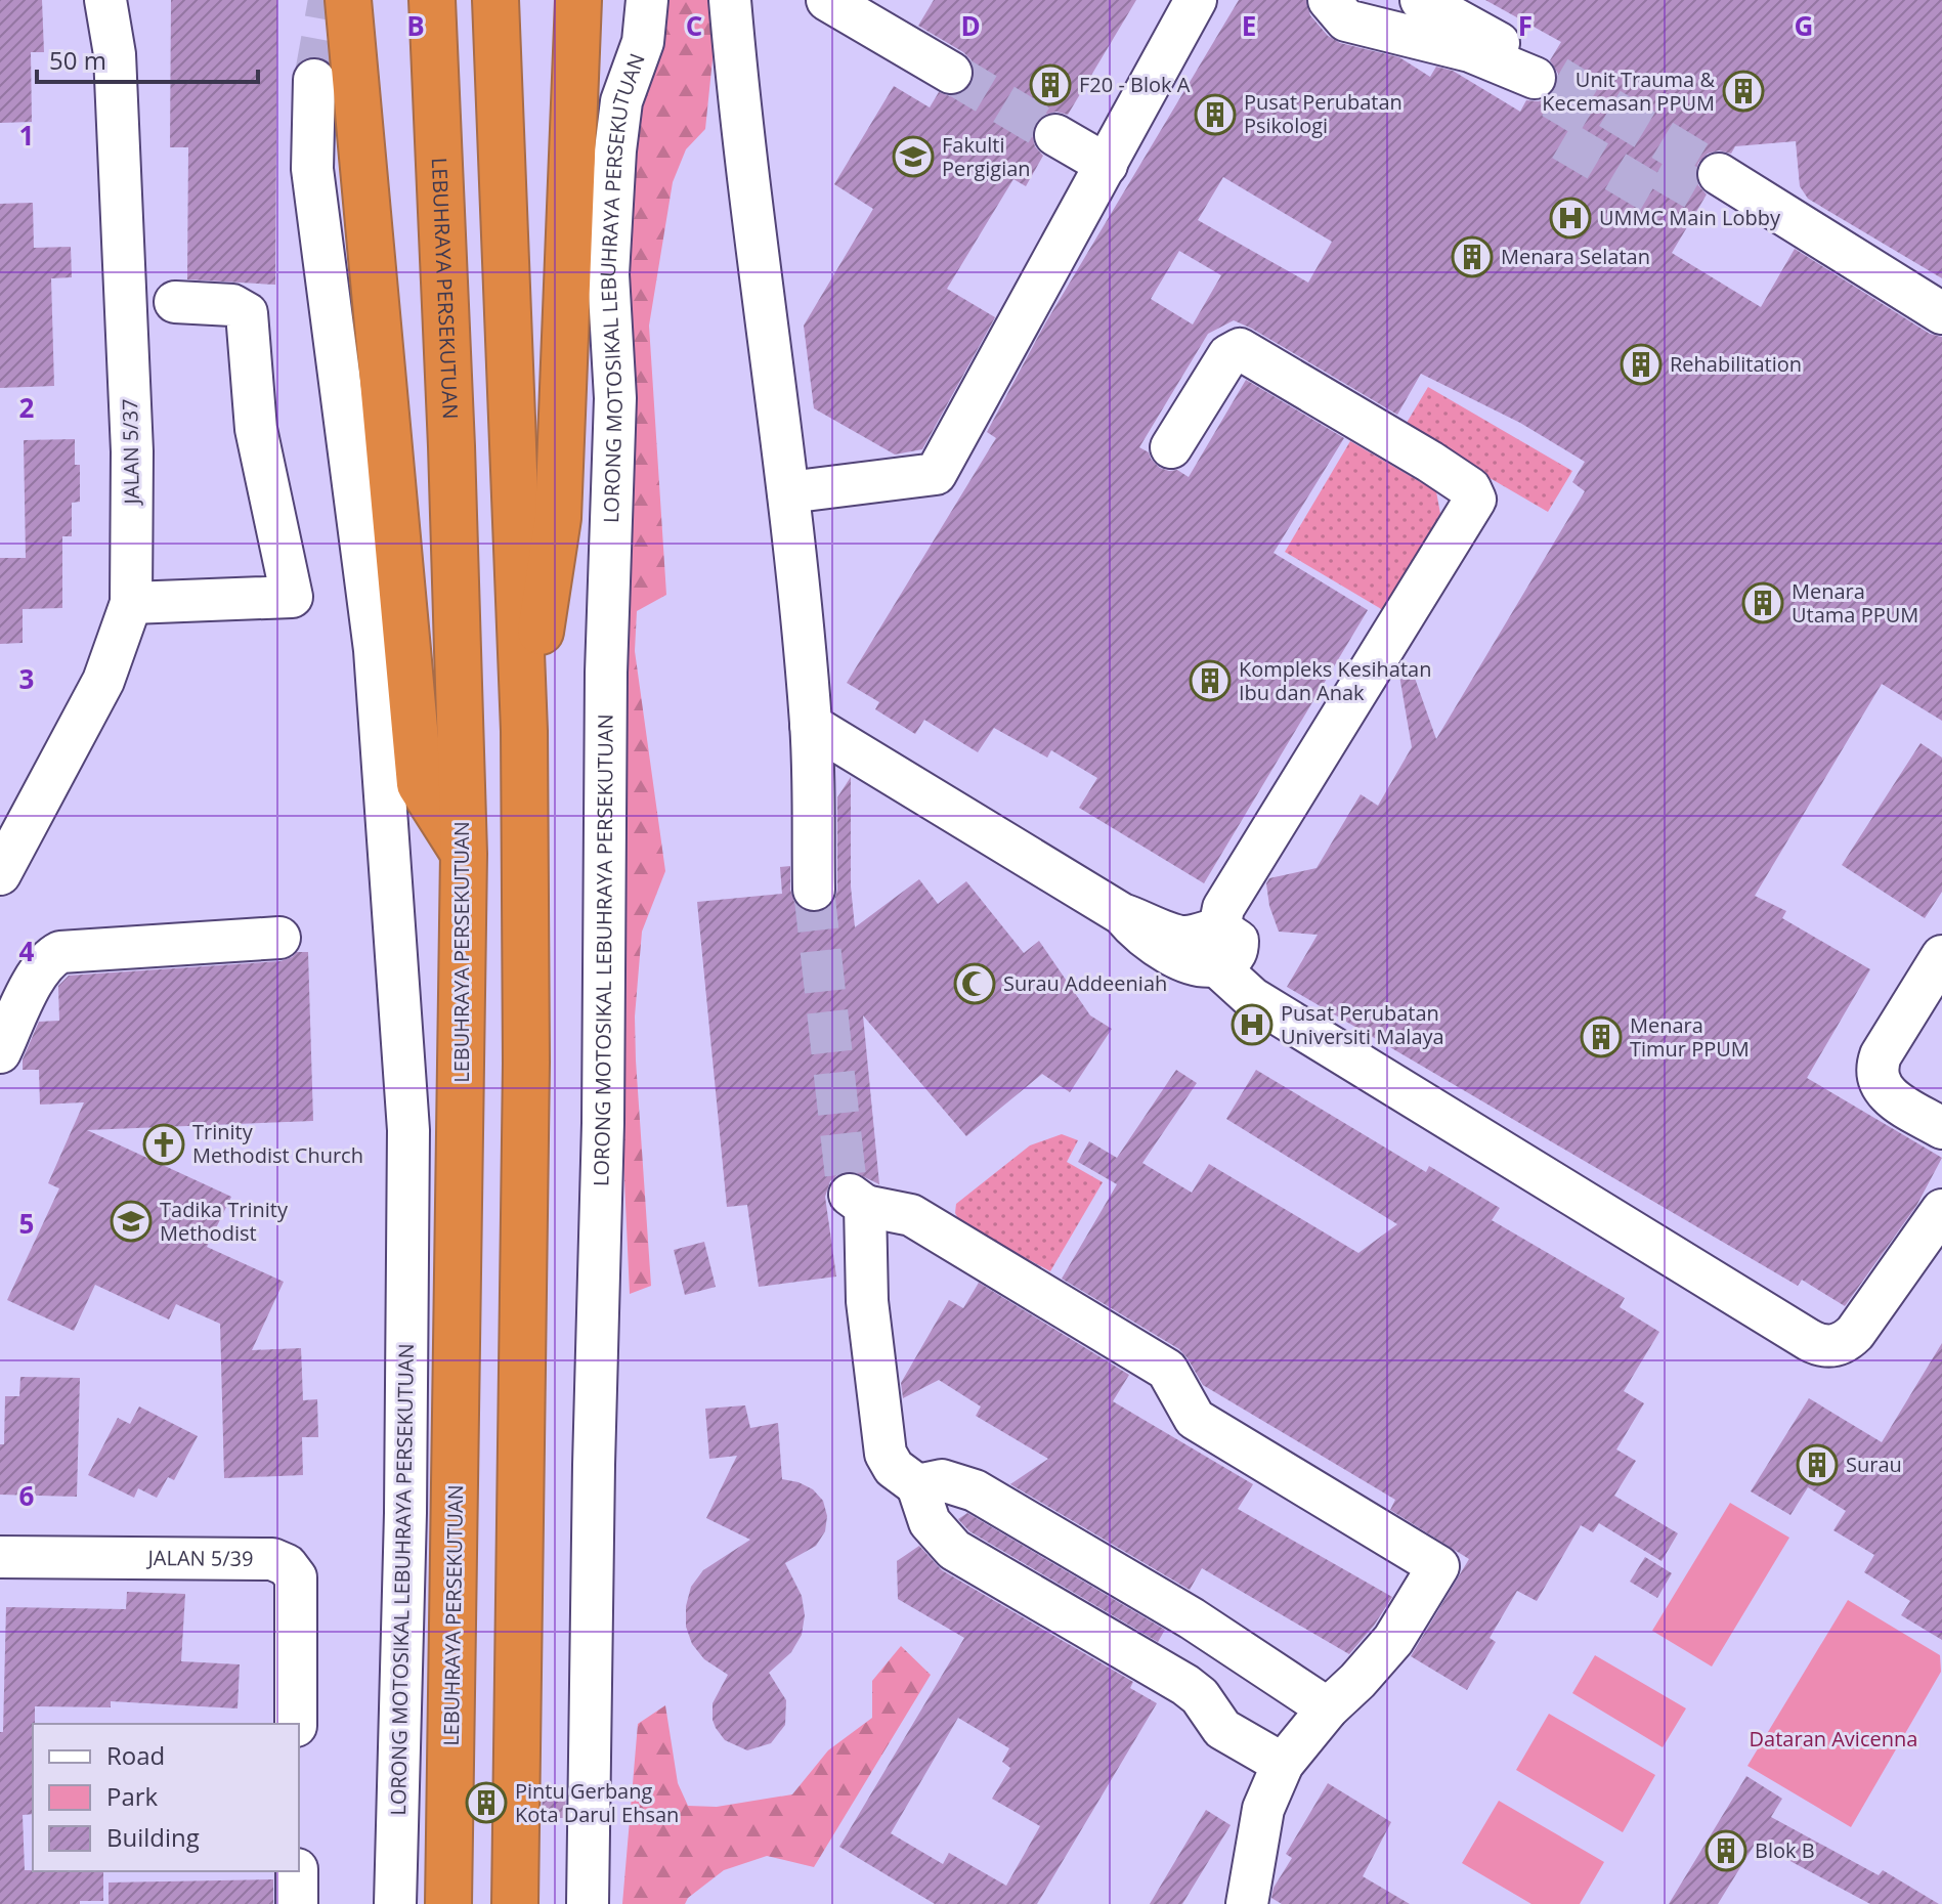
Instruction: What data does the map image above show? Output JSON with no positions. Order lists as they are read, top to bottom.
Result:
{
  "streets": {
    "highway": ["LEBUHRAYA PERSEKUTUAN"],
    "street": ["LORONG MOTOSIKAL LEBUHRAYA PERSEKUTUAN", "JALAN 5/37", "JALAN 5/39"]
  },
  "parks": ["Dataran Avicenna"],
  "places": {
    "building": [
      "F20 - Blok A",
      "Unit Trauma & Kecemasan PPUM",
      "Pusat Perubatan Psikologi",
      "Menara Selatan",
      "Rehabilitation",
      "Menara Utama PPUM",
      "Kompleks Kesihatan Ibu dan Anak",
      "Menara Timur PPUM",
      "Surau",
      "Pintu Gerbang Kota Darul Ehsan",
      "Blok B"
    ],
    "school or university": ["Fakulti Pergigian", "Tadika Trinity Methodist"],
    "hospital": ["UMMC Main Lobby", "Pusat Perubatan Universiti Malaya"],
    "mosque": ["Surau Addeeniah"],
    "church": ["Trinity Methodist Church"]
  },
  "legend": ["Road", "Park", "Building"],
  "scale_bar": "50 m",
  "grid": {
    "columns": [
      "B",
      "C",
      "D",
      "E",
      "F",
      "G"
    ],
    "rows": [
      "1",
      "2",
      "3",
      "4",
      "5",
      "6"
    ]
  }
}
